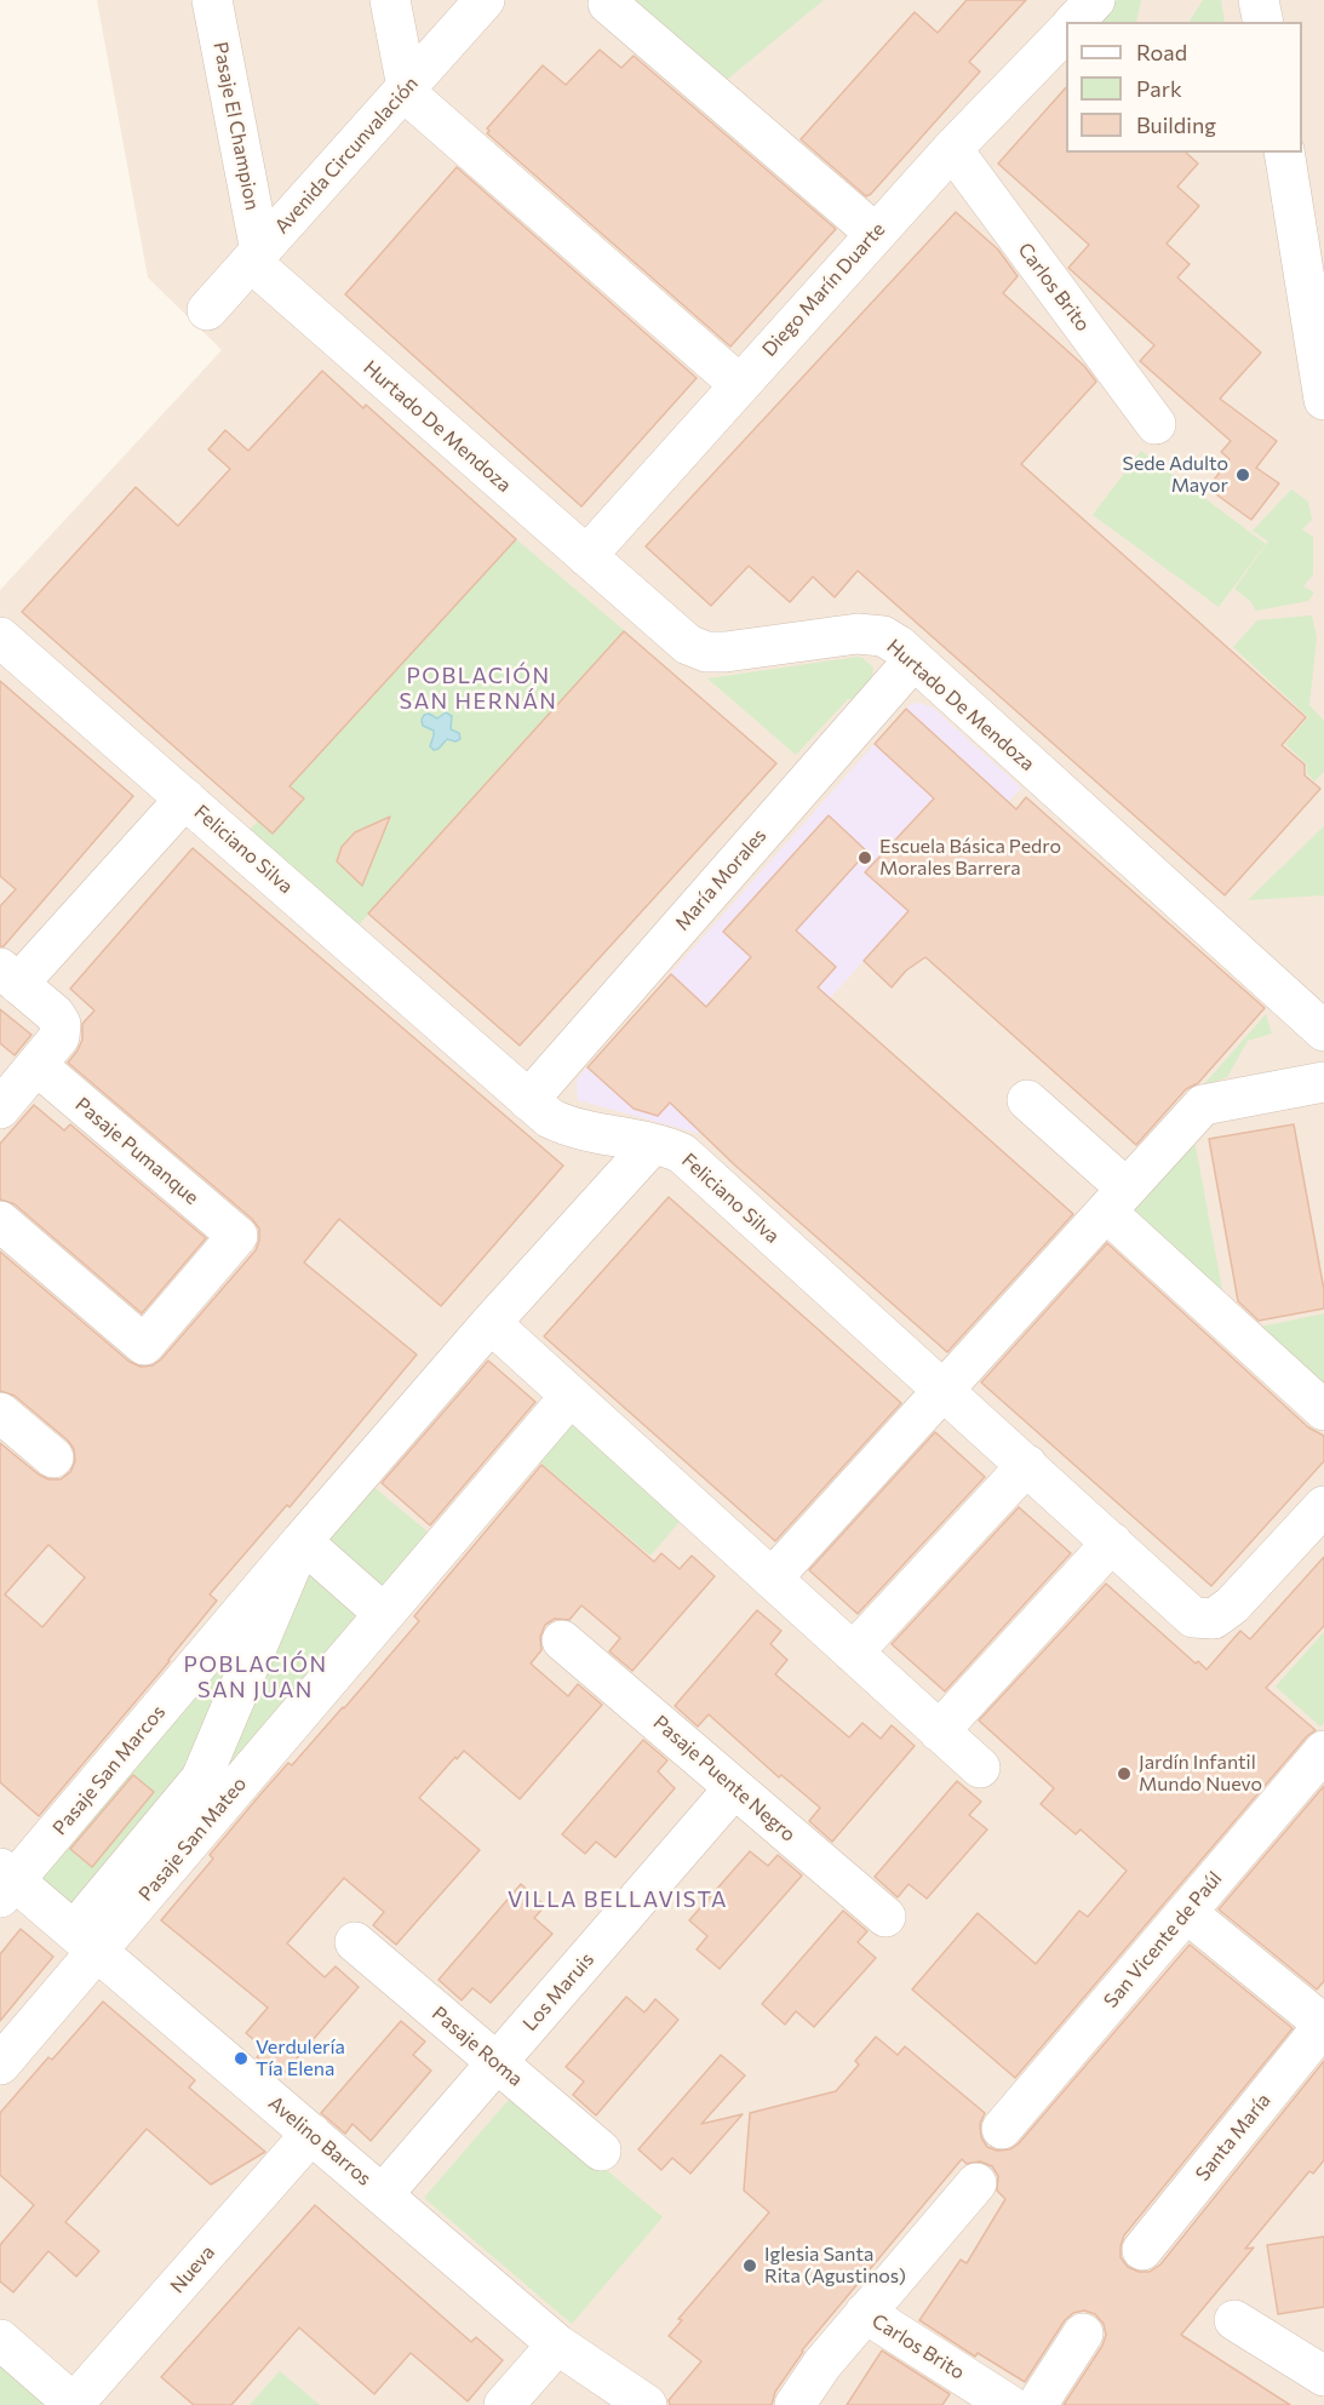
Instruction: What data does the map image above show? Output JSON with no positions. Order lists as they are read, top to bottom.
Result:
{
  "streets": {
    "street": [
      "Pasaje El Champion",
      "Avenida Circunvalación",
      "Carlos Brito",
      "Diego Marín Duarte",
      "Hurtado De Mendoza",
      "Feliciano Silva",
      "María Morales",
      "Pasaje Pumanque",
      "Pasaje San Marcos",
      "Pasaje Puente Negro",
      "Pasaje San Mateo",
      "San Vicente de Paúl",
      "Los Maruis",
      "Pasaje Roma",
      "Santa María",
      "Avelino Barros",
      "Nueva"
    ]
  },
  "crossings": [
    ["Pasaje El Champion", "Avenida Circunvalación"],
    ["Pasaje El Champion", "Hurtado De Mendoza"],
    ["Avenida Circunvalación", "Hurtado De Mendoza"],
    ["Carlos Brito", "Diego Marín Duarte"],
    ["Diego Marín Duarte", "Hurtado De Mendoza"],
    ["Hurtado De Mendoza", "María Morales"],
    ["Feliciano Silva", "María Morales"],
    ["Feliciano Silva", "Pasaje San Marcos"],
    ["Pasaje San Marcos", "Avelino Barros"],
    ["Pasaje Puente Negro", "Los Maruis"],
    ["Pasaje San Mateo", "Avelino Barros"],
    ["Los Maruis", "Pasaje Roma"],
    ["Los Maruis", "Avelino Barros"],
    ["Avelino Barros", "Nueva"]
  ],
  "districts": ["POBLACIÓN SAN HERNÁN", "POBLACIÓN SAN JUAN", "VILLA BELLAVISTA"],
  "places": [
    "Sede Adulto Mayor",
    "Escuela Básica Pedro Morales Barrera",
    "Jardín Infantil Mundo Nuevo",
    "Verdulería Tía Elena",
    "Iglesia Santa Rita (Agustinos)"
  ],
  "legend": ["Road", "Park", "Building"]
}
